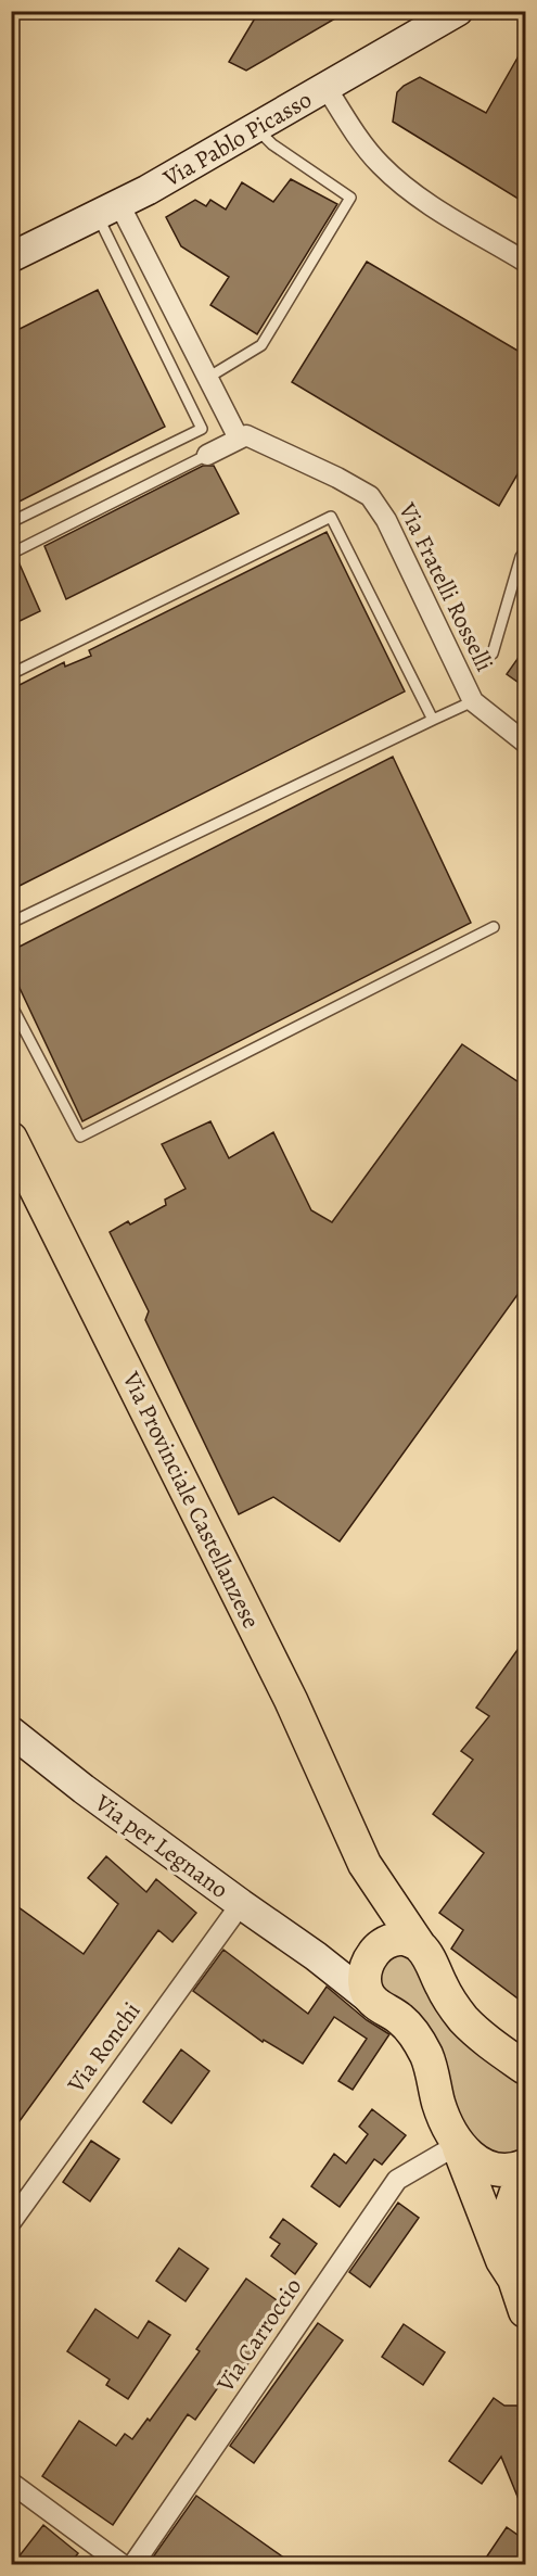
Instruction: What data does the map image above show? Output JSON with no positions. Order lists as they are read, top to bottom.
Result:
{
  "streets": {
    "main road": ["Via Provinciale Castellanzese"],
    "street": [
      "Via Pablo Picasso",
      "Via Fratelli Rosselli",
      "Via per Legnano",
      "Via Ronchi",
      "Via Carroccio"
    ]
  },
  "crossings": [
    ["Via Provinciale Castellanzese", "Via per Legnano"],
    ["Via per Legnano", "Via Ronchi"]
  ]
}
